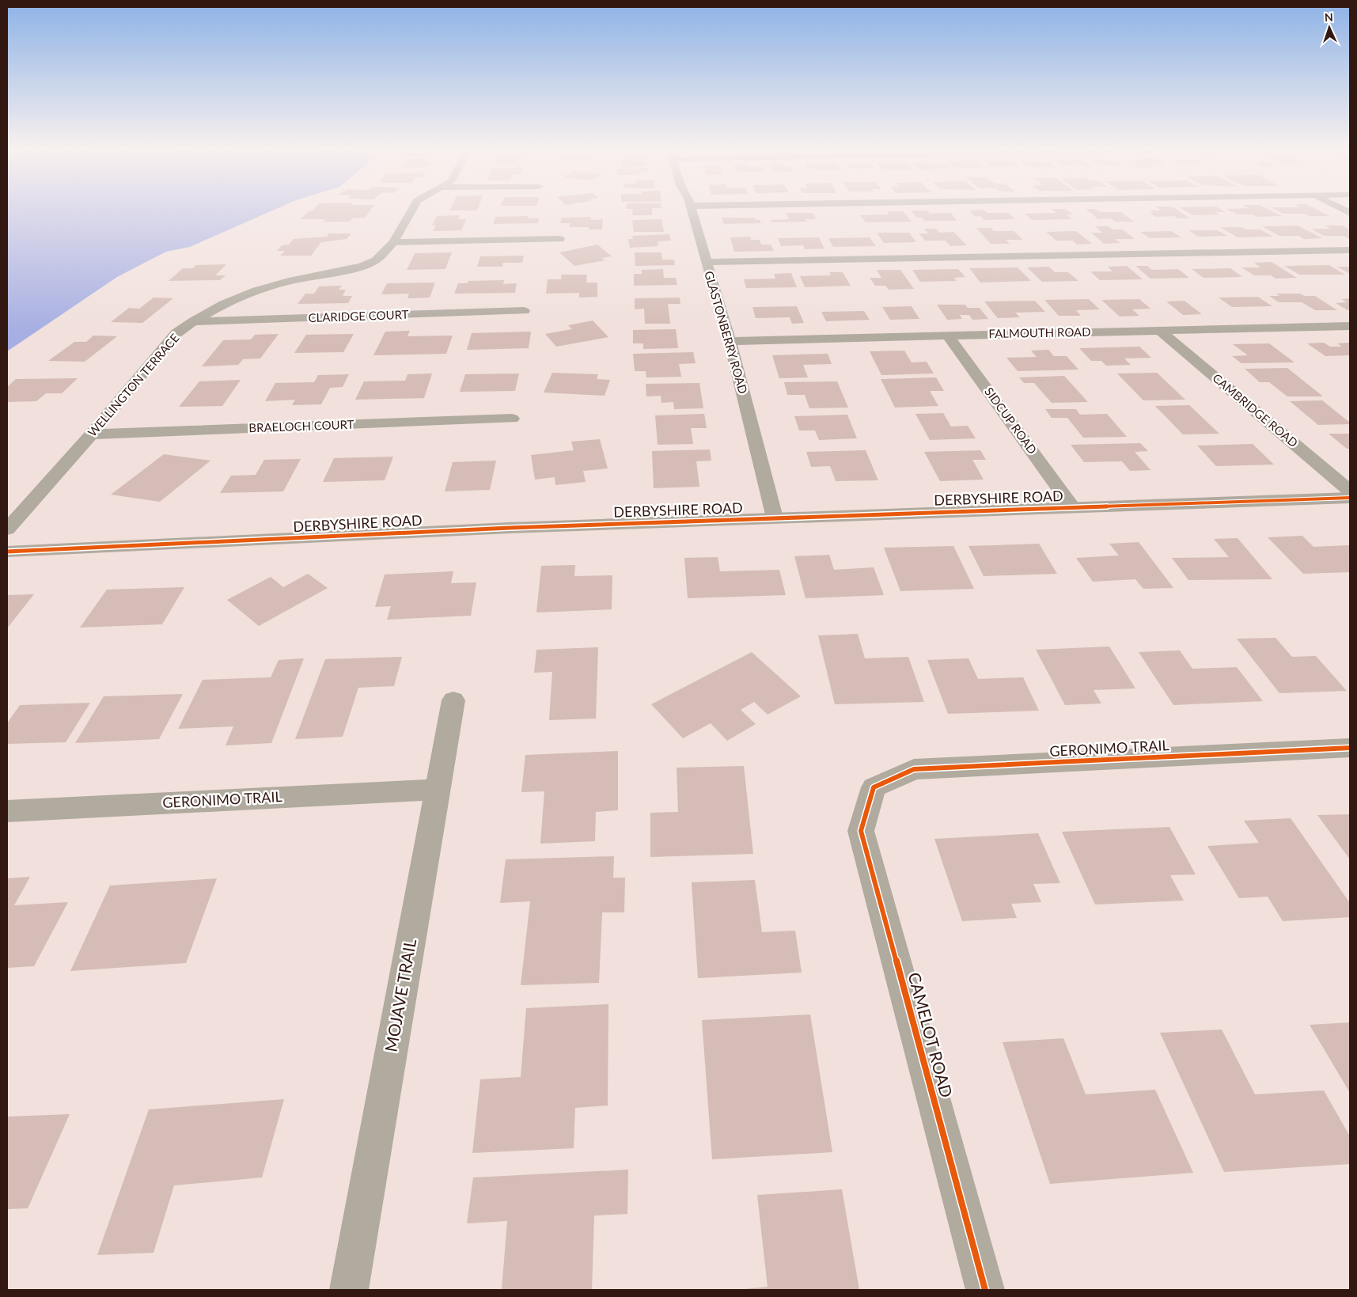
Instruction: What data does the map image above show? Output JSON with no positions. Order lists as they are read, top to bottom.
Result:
{
  "streets": {
    "street": [
      "CLARIDGE COURT",
      "GLASTONBERRY ROAD",
      "FALMOUTH ROAD",
      "WELLINGTON TERRACE",
      "CAMBRIDGE ROAD",
      "SIDCUP ROAD",
      "BRAELOCH COURT",
      "DERBYSHIRE ROAD",
      "GERONIMO TRAIL",
      "MOJAVE TRAIL",
      "CAMELOT ROAD"
    ]
  },
  "crossings": [
    ["CLARIDGE COURT", "WELLINGTON TERRACE"],
    ["GLASTONBERRY ROAD", "FALMOUTH ROAD"],
    ["GLASTONBERRY ROAD", "DERBYSHIRE ROAD"],
    ["FALMOUTH ROAD", "CAMBRIDGE ROAD"],
    ["FALMOUTH ROAD", "SIDCUP ROAD"],
    ["WELLINGTON TERRACE", "BRAELOCH COURT"],
    ["SIDCUP ROAD", "DERBYSHIRE ROAD"],
    ["GERONIMO TRAIL", "MOJAVE TRAIL"],
    ["GERONIMO TRAIL", "CAMELOT ROAD"]
  ],
  "north": "top"
}
